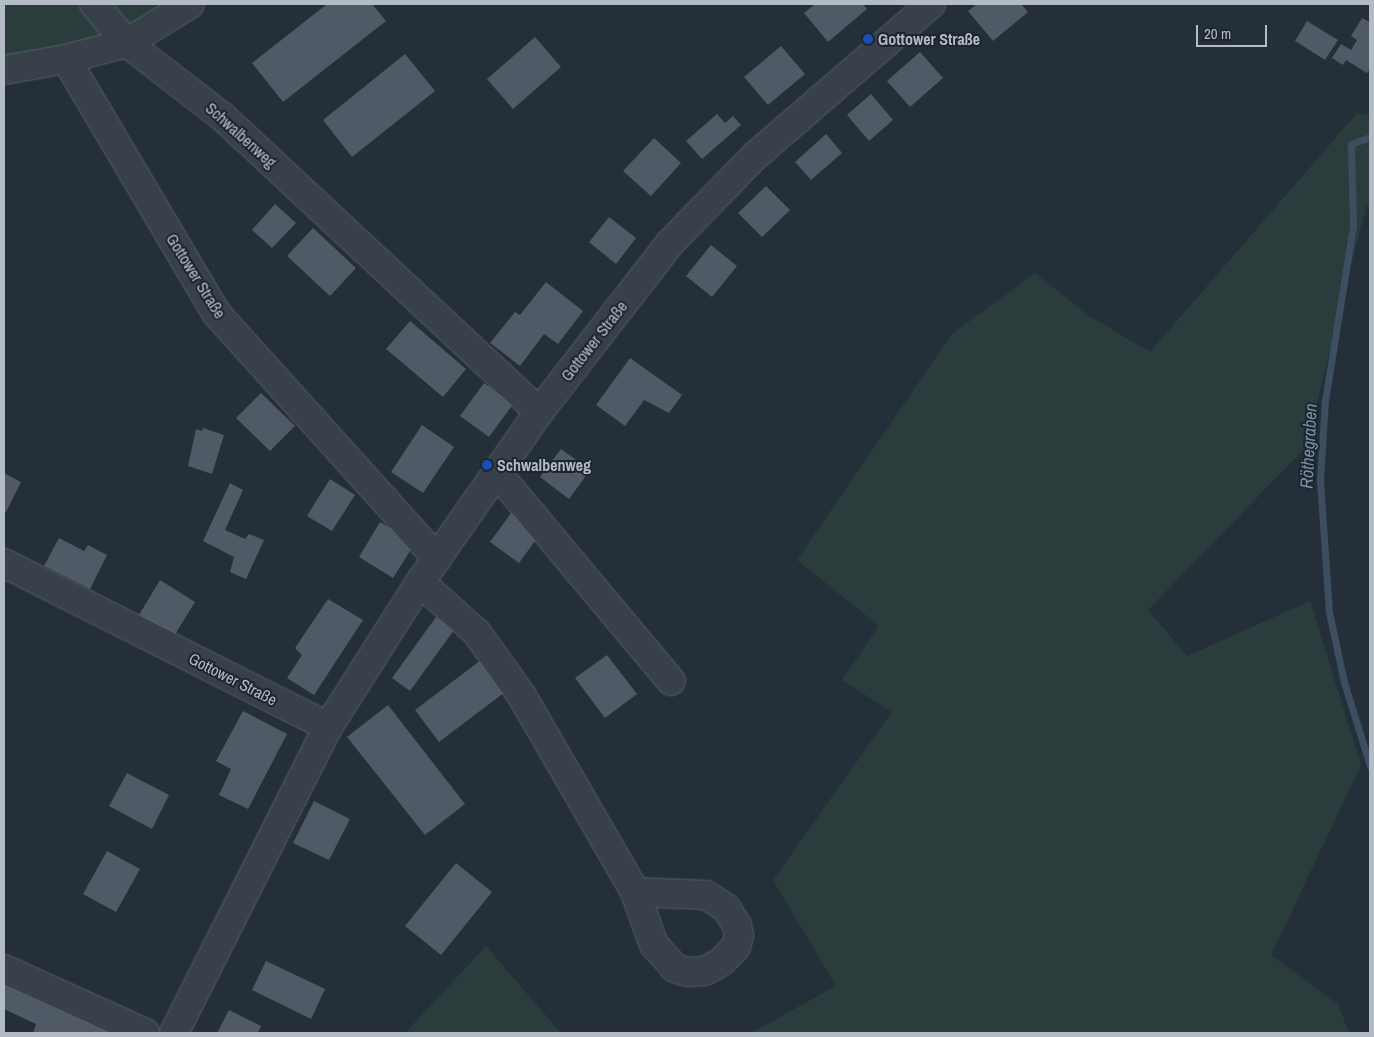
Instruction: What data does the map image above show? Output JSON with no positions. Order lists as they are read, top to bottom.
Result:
{
  "streets": {
    "street": ["Schwalbenweg", "Gottower Straße"]
  },
  "crossings": [
    ["Schwalbenweg", "Gottower Straße"]
  ],
  "water": ["Röthegraben"],
  "places": ["Gottower Straße", "Schwalbenweg"],
  "scale_bar": "20 m"
}
